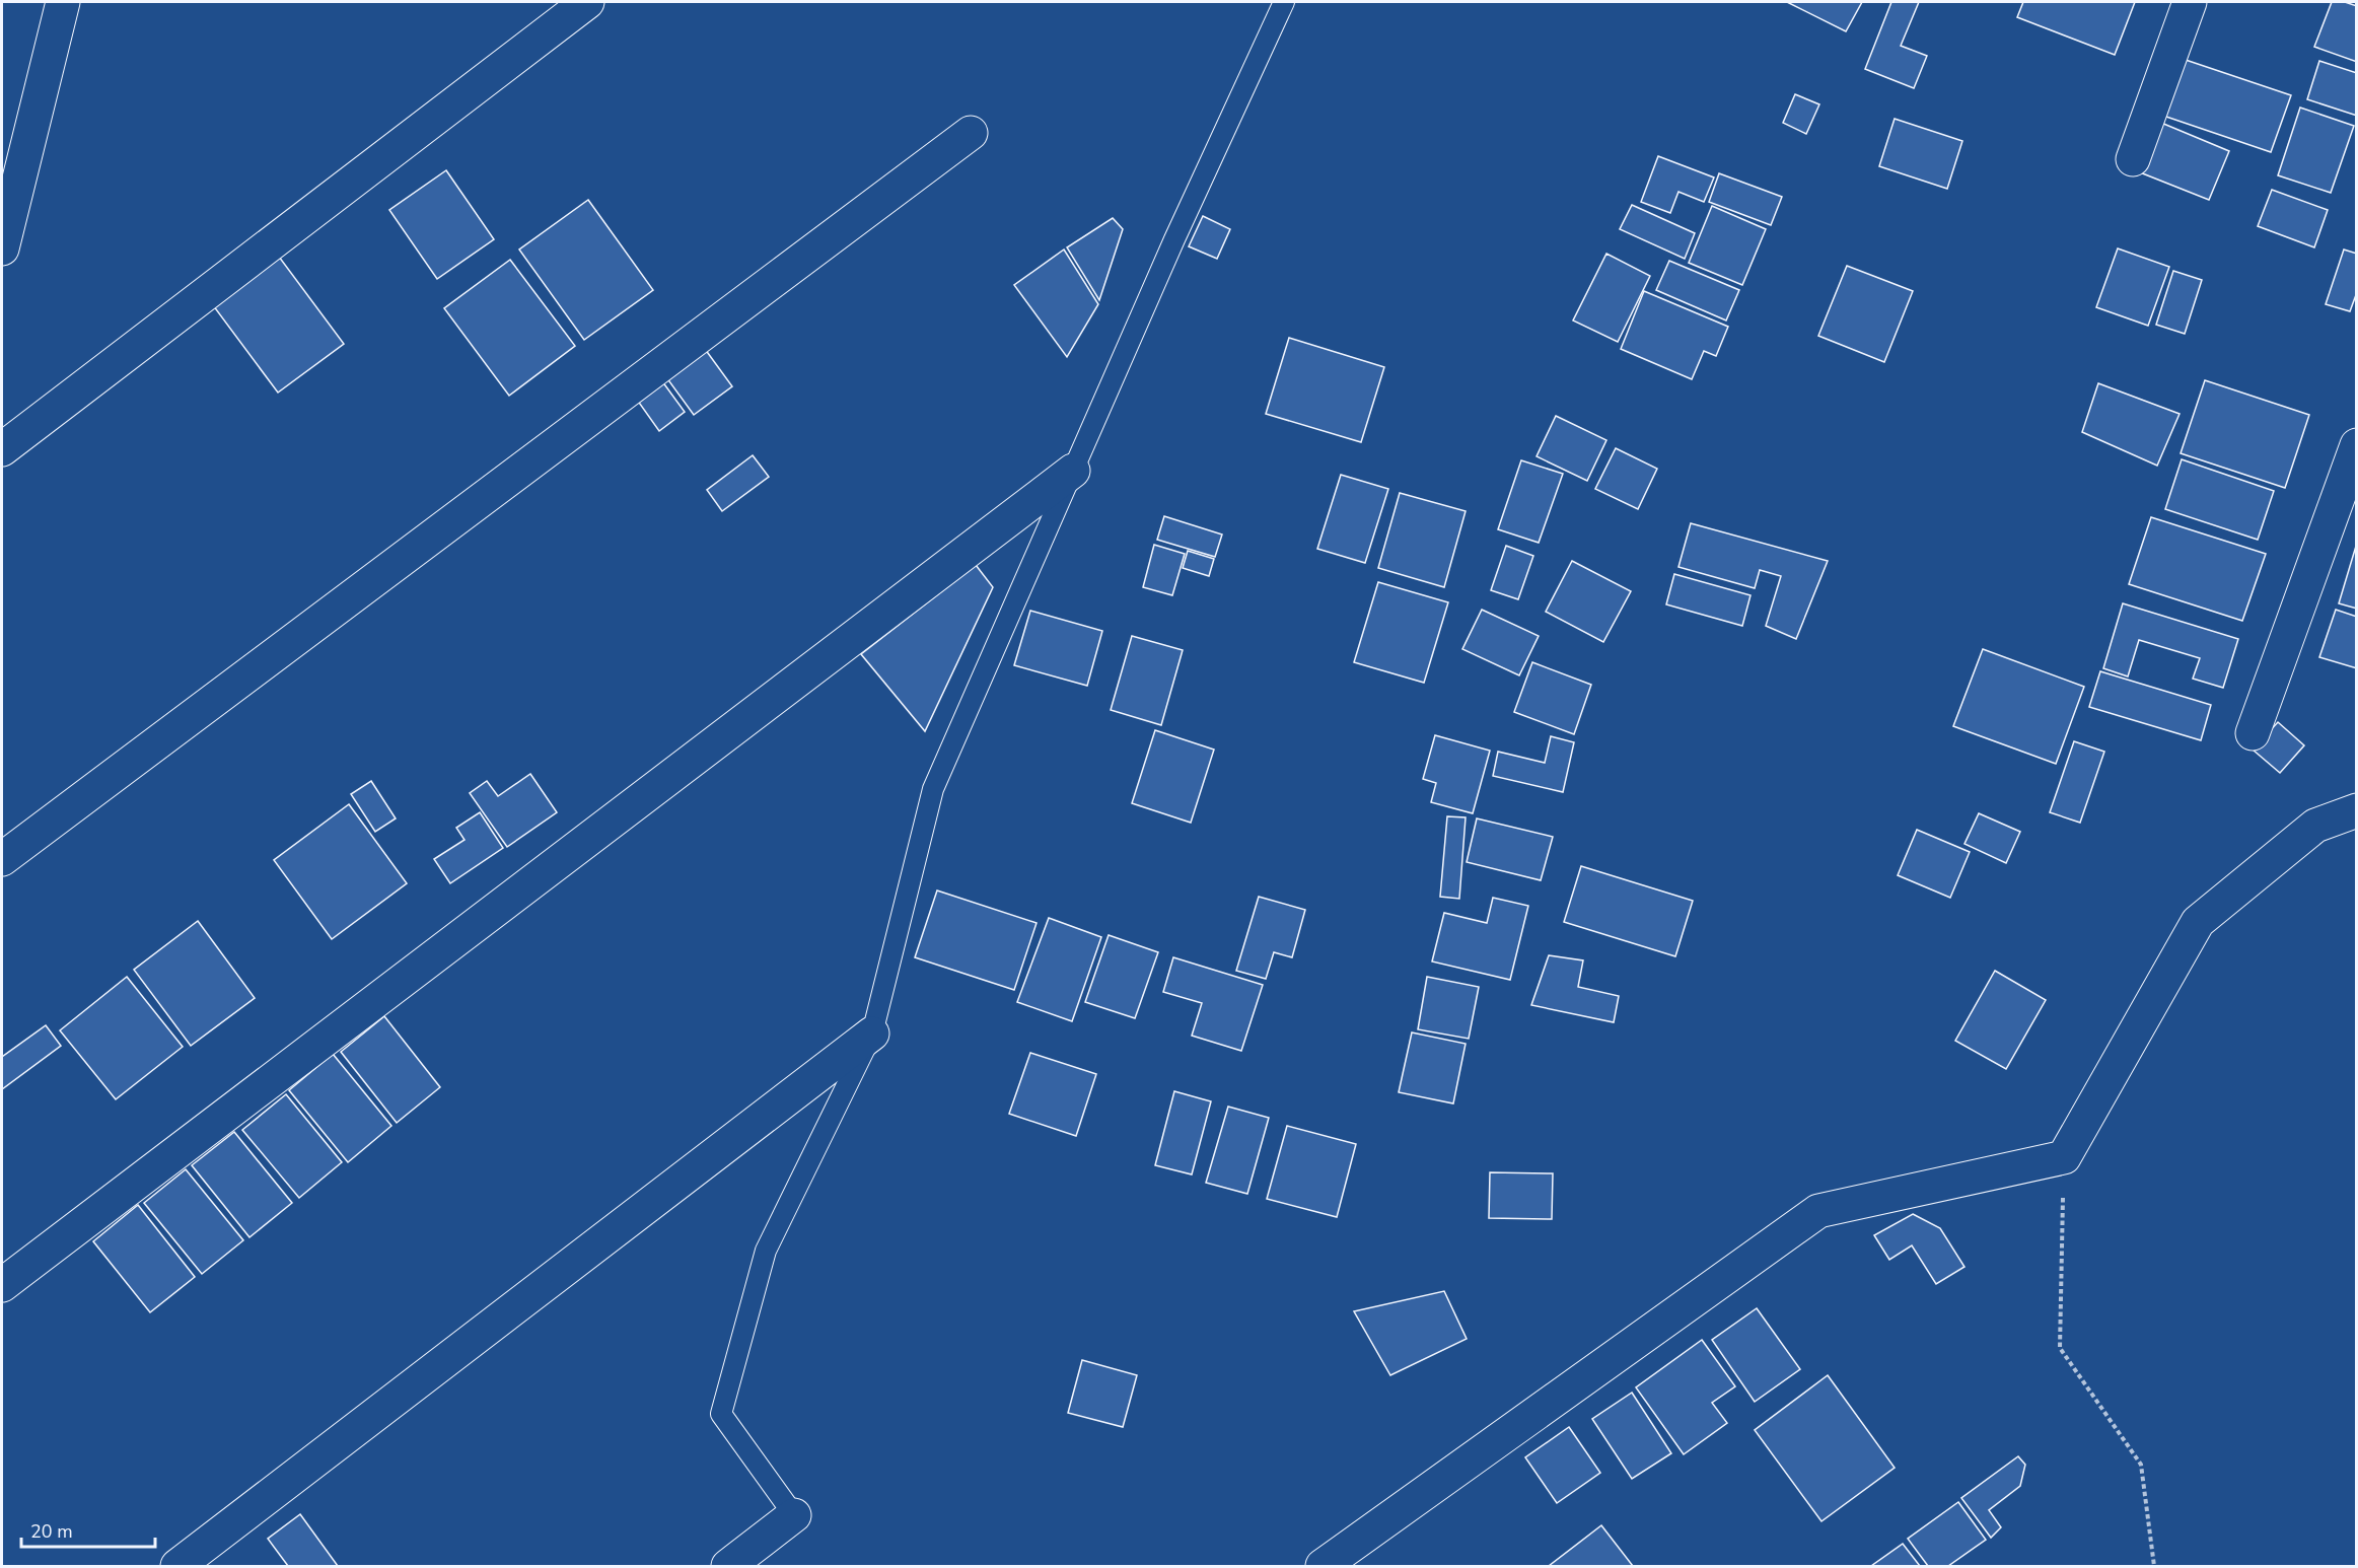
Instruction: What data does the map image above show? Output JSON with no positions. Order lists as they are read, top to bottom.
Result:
{
  "scale_bar": "20 m"
}
